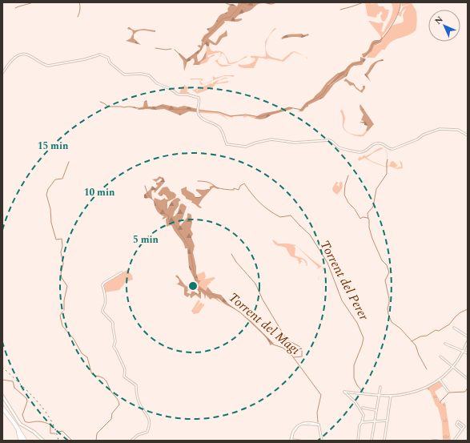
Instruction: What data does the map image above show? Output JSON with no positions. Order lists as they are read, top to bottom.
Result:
{
  "water": ["Torrent del Perer", "Torrent del Magí"],
  "north": "top left",
  "rings": ["15 min", "10 min", "5 min"]
}
